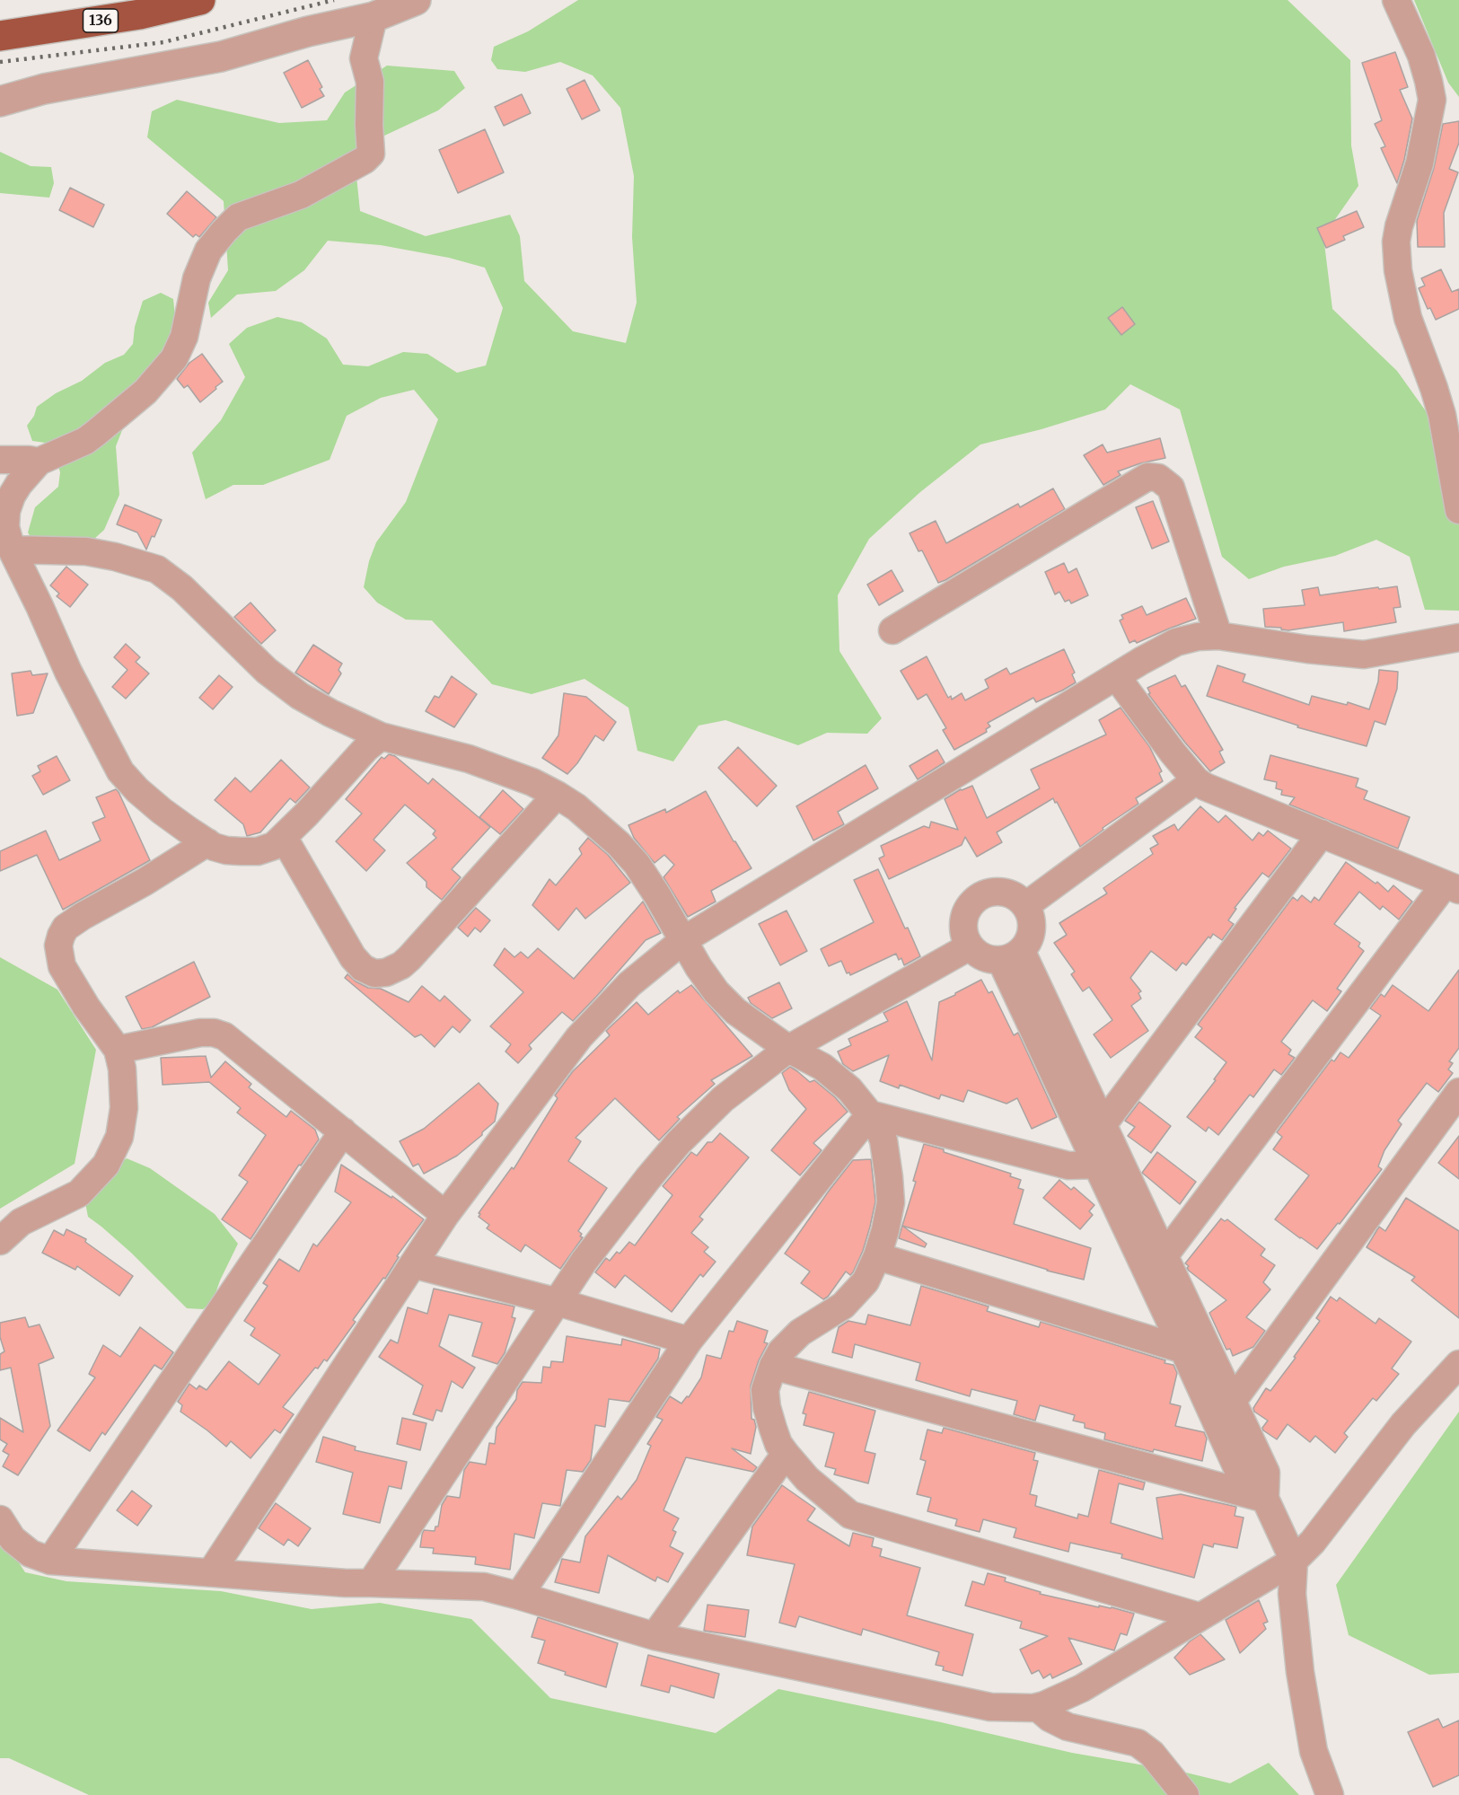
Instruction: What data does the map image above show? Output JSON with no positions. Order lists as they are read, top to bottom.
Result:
{
  "streets": {
    "highway": ["136"]
  }
}
